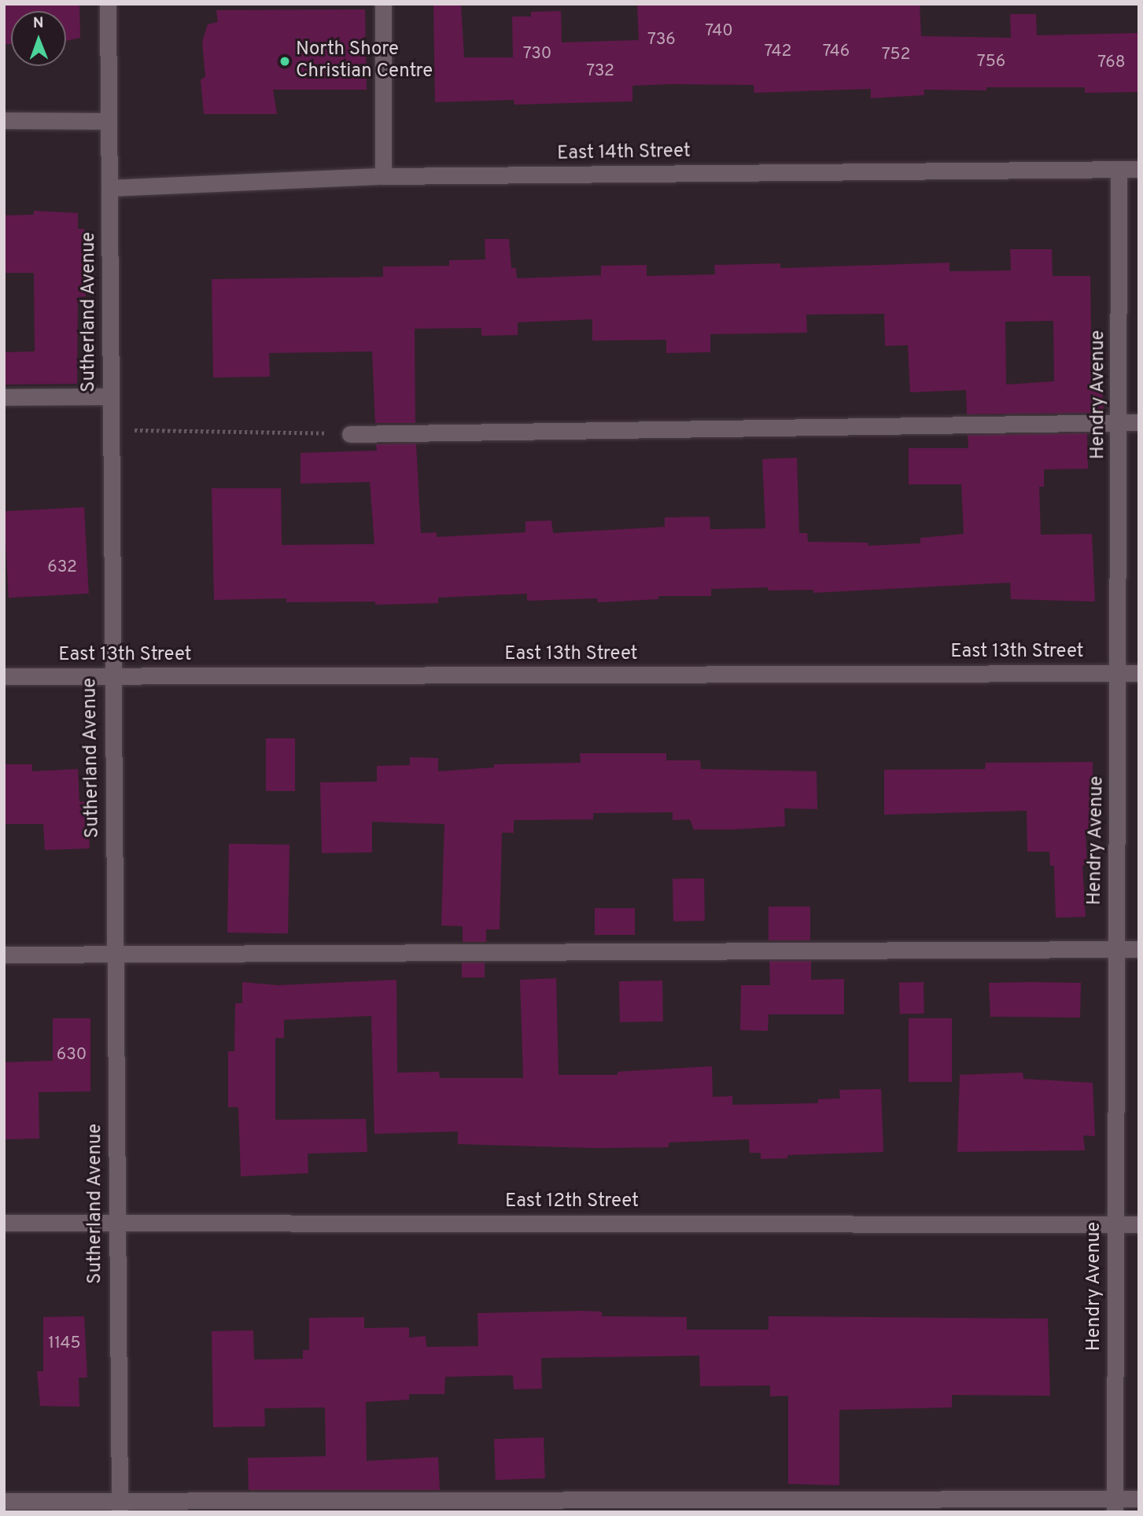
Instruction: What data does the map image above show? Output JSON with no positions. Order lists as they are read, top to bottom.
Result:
{
  "streets": {
    "street": [
      "East 14th Street",
      "Sutherland Avenue",
      "Hendry Avenue",
      "East 13th Street",
      "East 12th Street"
    ]
  },
  "crossings": [
    ["East 14th Street", "Sutherland Avenue"],
    ["East 14th Street", "Hendry Avenue"],
    ["Sutherland Avenue", "East 13th Street"],
    ["Sutherland Avenue", "East 12th Street"],
    ["Hendry Avenue", "East 13th Street"],
    ["Hendry Avenue", "East 12th Street"]
  ],
  "places": ["North Shore Christian Centre"],
  "house_numbers": [
    "740",
    "736",
    "742",
    "746",
    "730",
    "752",
    "756",
    "768",
    "732",
    "632",
    "630",
    "1145"
  ],
  "north": "top"
}
